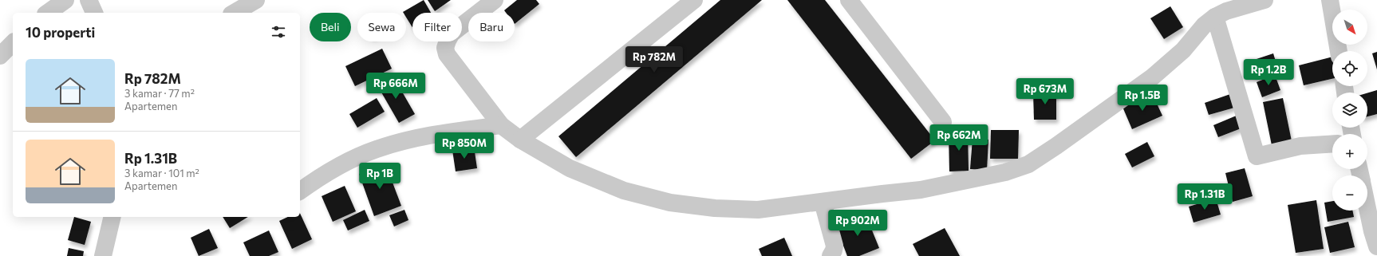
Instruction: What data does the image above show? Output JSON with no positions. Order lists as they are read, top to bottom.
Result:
{
  "north": "bottom right",
  "page": {
    "map_buttons": ["+", "−"],
    "chip": [
      "Beli",
      "Sewa",
      "Filter",
      "Baru"
    ],
    "heading": "10 properti",
    "price": [
      "Rp 782M",
      "Rp 1.2B",
      "Rp 666M",
      "Rp 673M",
      "Rp 1.5B",
      "Rp 662M",
      "Rp 850M",
      "Rp 1B",
      "Rp 1.31B",
      "Rp 902M"
    ],
    "list": [
      {
        "name": "Rp 782M",
        "note": "3 kamar · 77 m² · Apartemen"
      },
      {
        "name": "Rp 1.31B",
        "note": "3 kamar · 101 m² · Apartemen"
      }
    ]
  }
}
